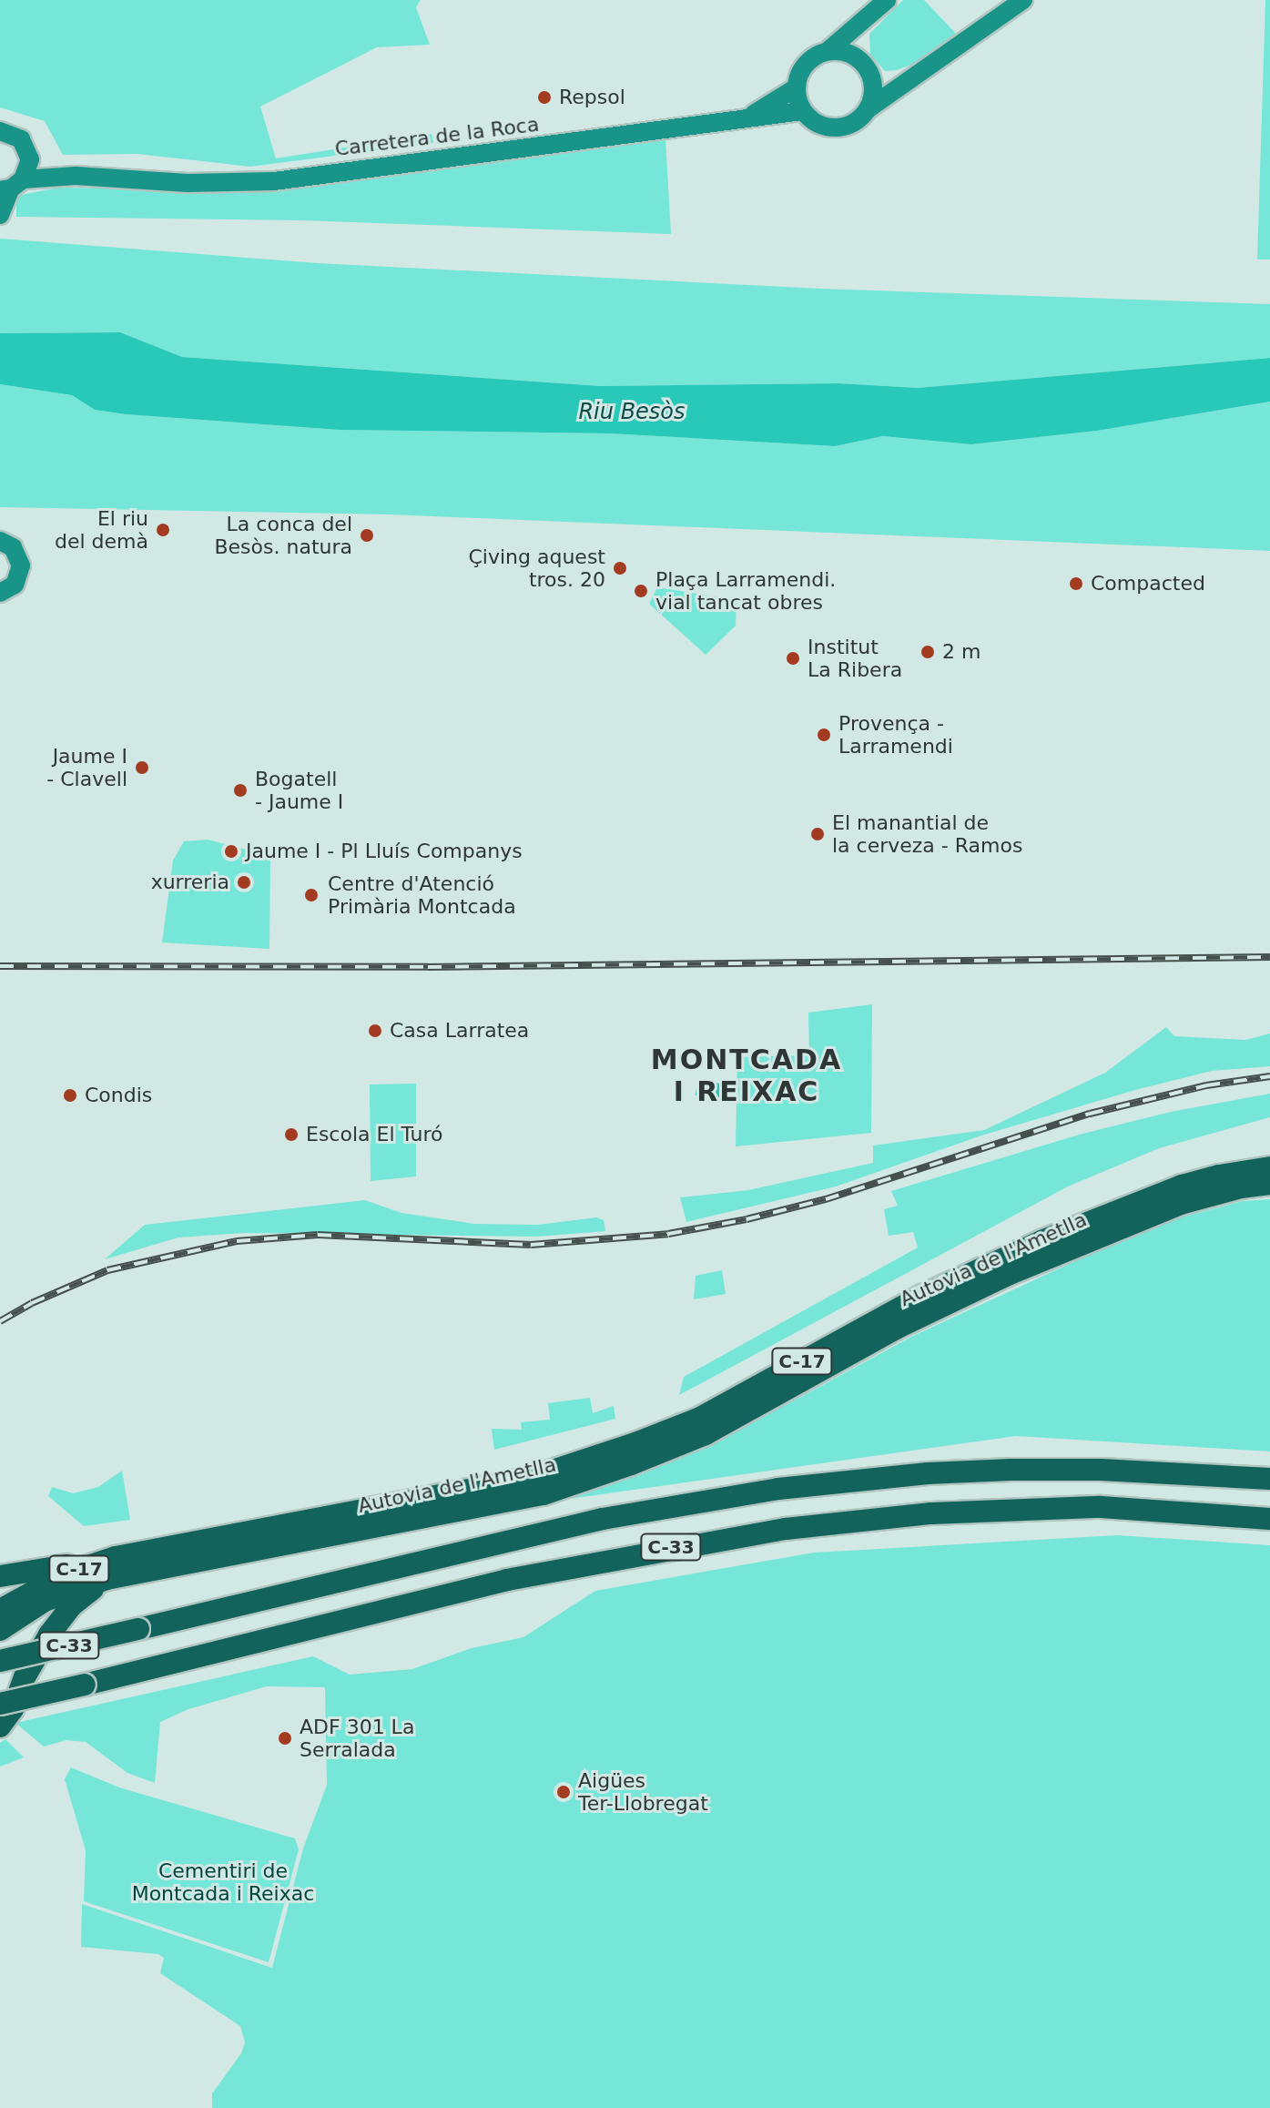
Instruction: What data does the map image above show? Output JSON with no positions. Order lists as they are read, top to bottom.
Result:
{
  "streets": {
    "highway": ["Autovia de l'Ametlla", "C-17", "C-33"],
    "street": ["Carretera de la Roca"]
  },
  "districts": ["MONTCADA I REIXAC"],
  "water": ["Riu Besòs"],
  "parks": ["Cementiri de Montcada i Reixac"],
  "places": [
    "Repsol",
    "El riu del demà",
    "La conca del Besòs. natura",
    "Çiving aquest tros. 20",
    "Compacted",
    "Plaça Larramendi. vial tancat obres",
    "2 m",
    "Institut La Ribera",
    "Provença - Larramendi",
    "Jaume I - Clavell",
    "Bogatell - Jaume I",
    "El manantial de la cerveza - Ramos",
    "Jaume I - Pl Lluís Companys",
    "xurreria",
    "Centre d'Atenció Primària Montcada",
    "Casa Larratea",
    "Condis",
    "Escola El Turó",
    "ADF 301 La Serralada",
    "Aigües Ter-Llobregat"
  ]
}
